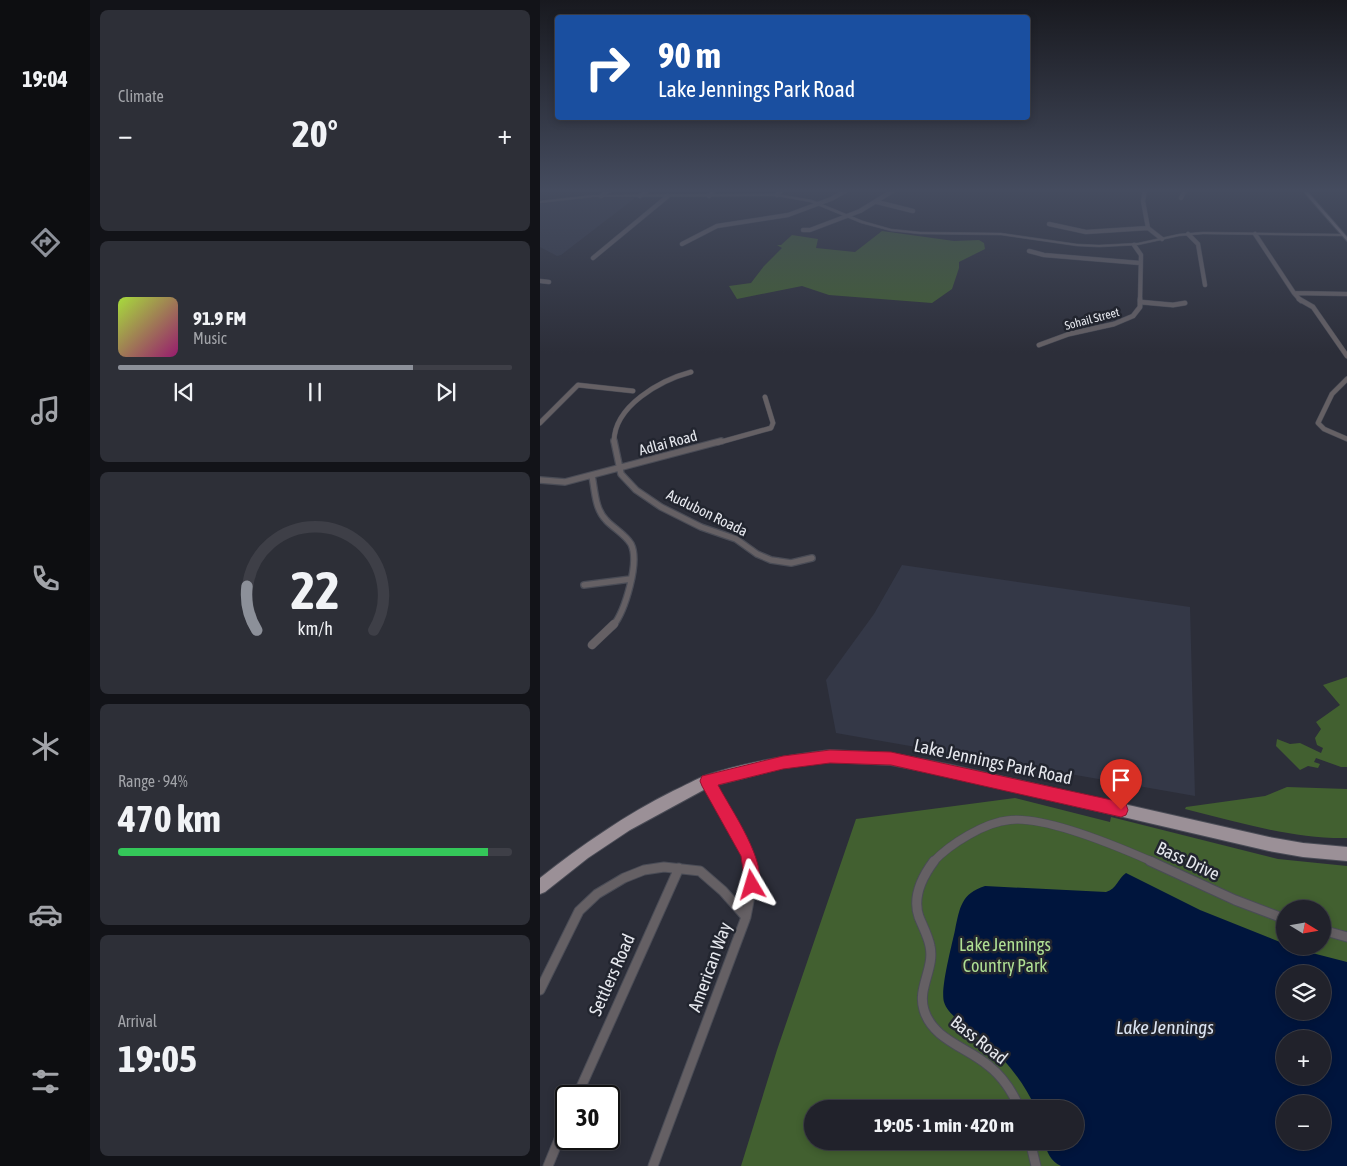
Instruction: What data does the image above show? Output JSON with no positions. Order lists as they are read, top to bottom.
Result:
{
  "streets": {
    "main road": ["Lake Jennings Park Road"],
    "street": [
      "Sohail Street",
      "Adlai Road",
      "Audubon Roada",
      "Bass Drive",
      "American Way",
      "Settlers Road",
      "Bass Road"
    ]
  },
  "crossings": [
    ["Adlai Road", "Audubon Roada"],
    ["Lake Jennings Park Road", "American Way"],
    ["Bass Drive", "Bass Road"]
  ],
  "water": ["Lake Jennings"],
  "parks": ["Lake Jennings Country Park"],
  "north": "right",
  "page": {
    "tabs": "19:04",
    "tile": [
      "Climate",
      ["Range · 94%", "470 km"],
      ["Arrival", "19:05"]
    ],
    "turn": ["90 m", "Lake Jennings Park Road"],
    "heat": ["−", "20°", "+"],
    "song": ["91.9 FM", "Music"],
    "map_buttons": ["+", "−"],
    "limit": "30",
    "trip": "19:05 · 1 min · 420 m",
    "gauge": ["22", "km/h"]
  }
}
